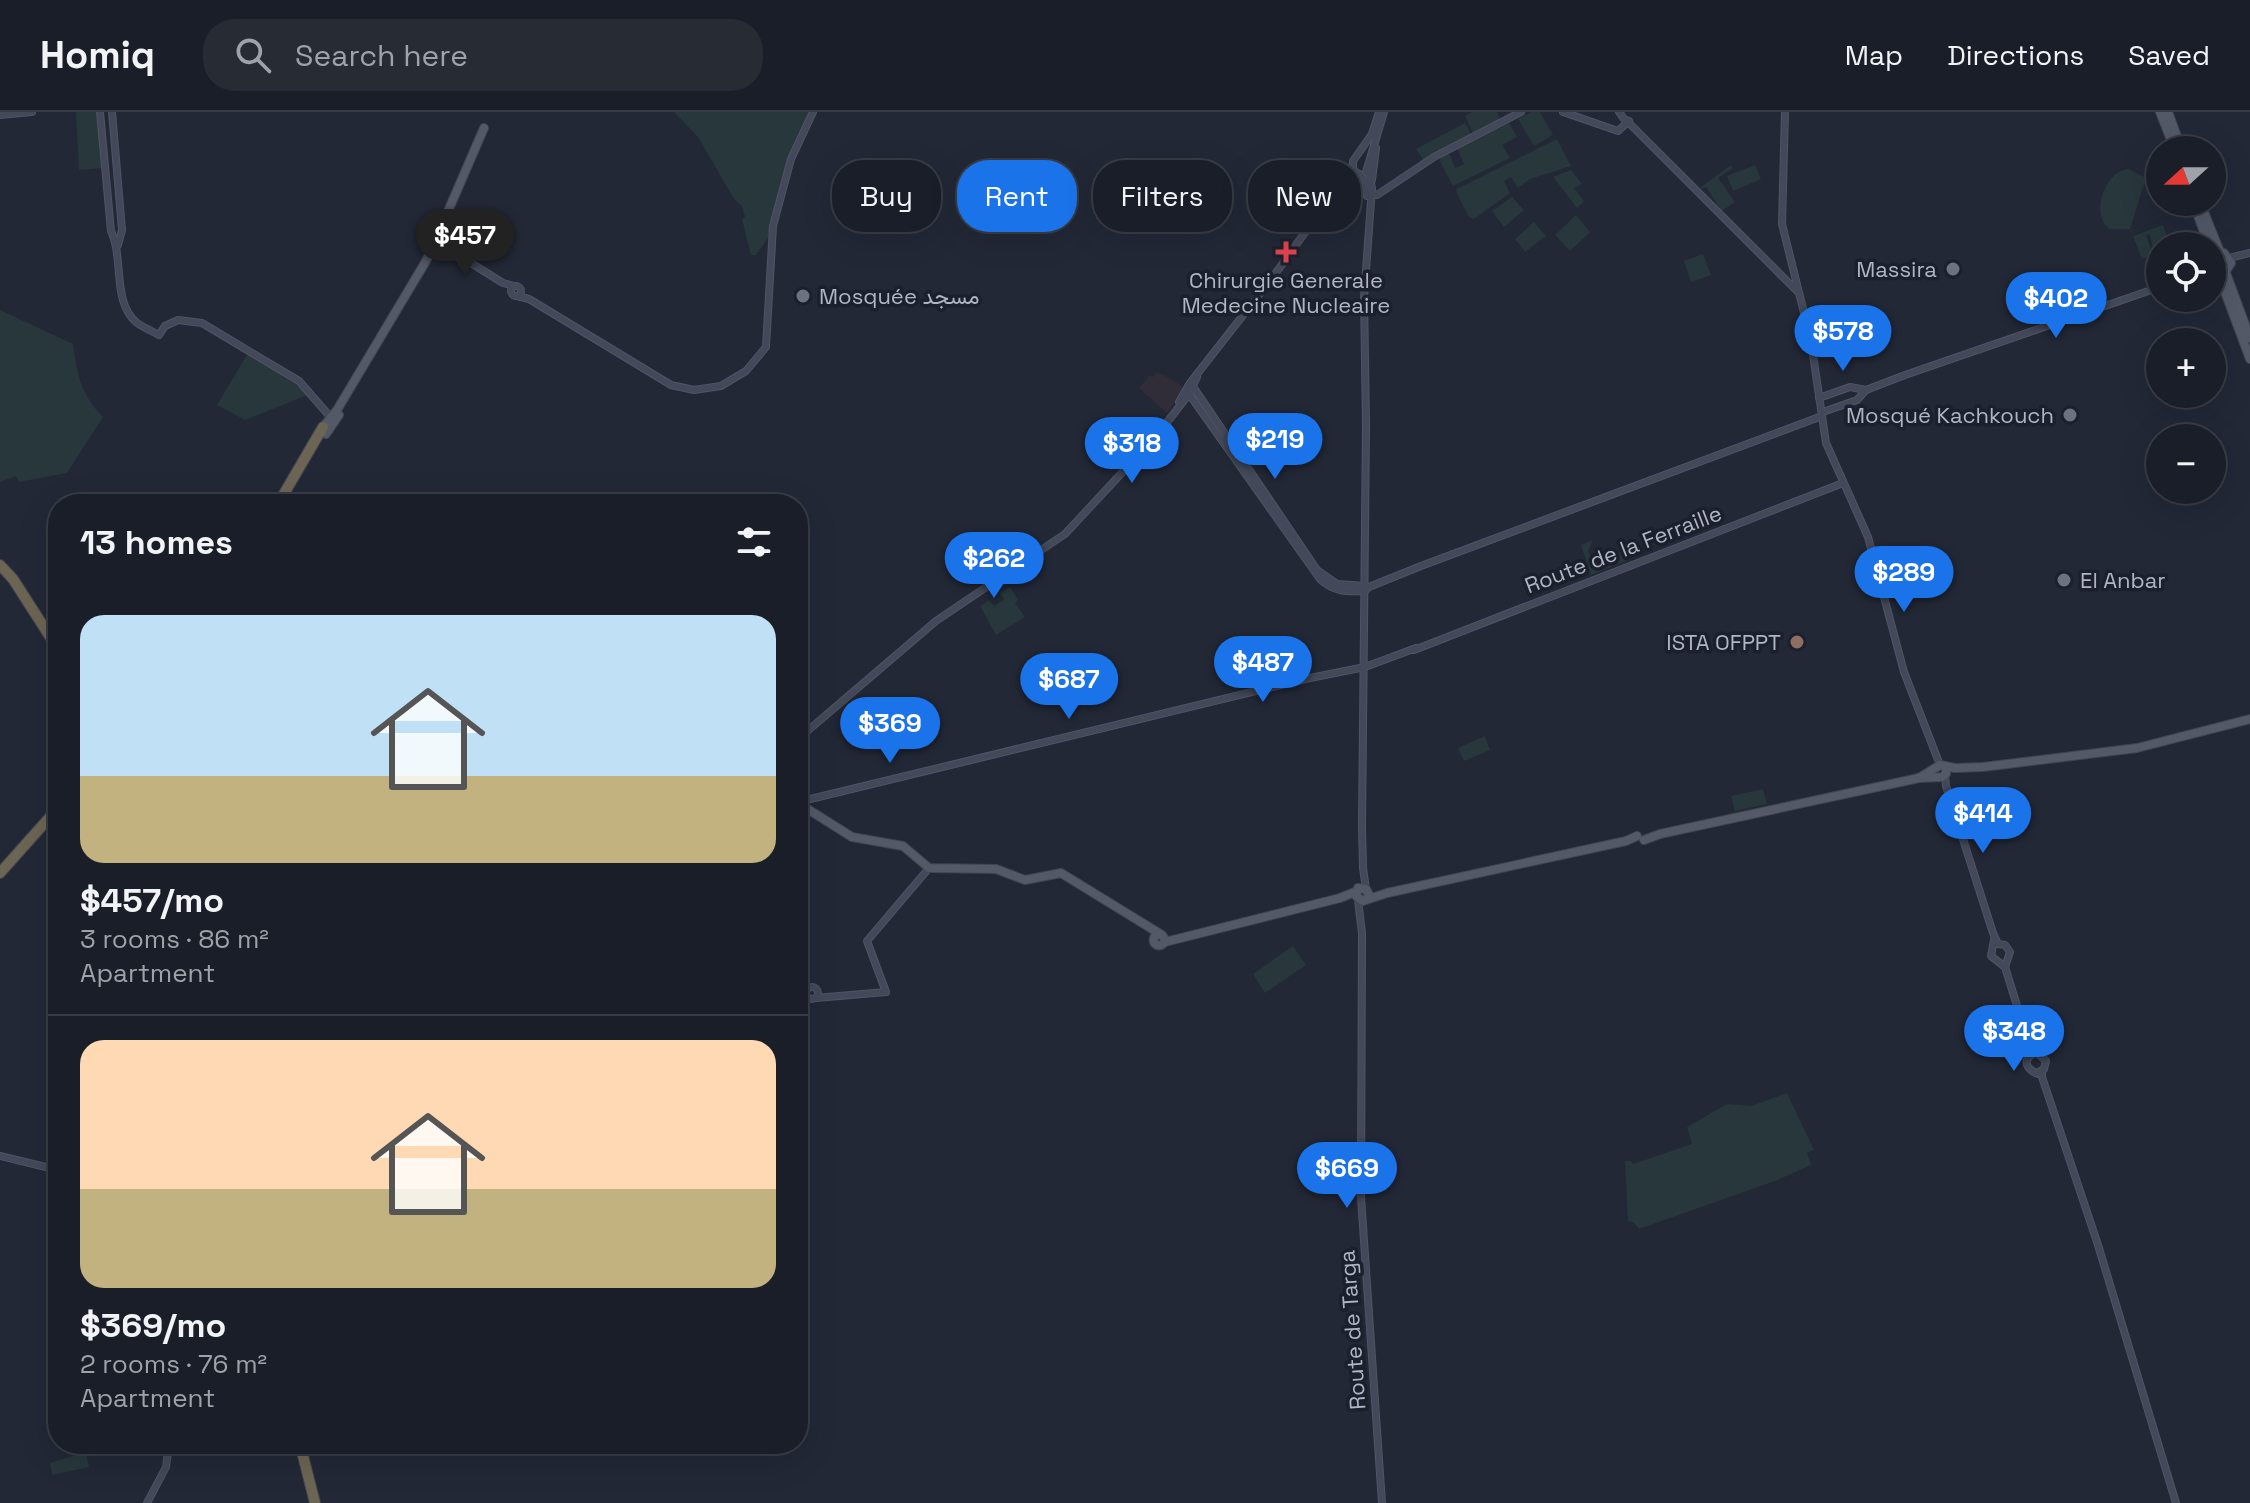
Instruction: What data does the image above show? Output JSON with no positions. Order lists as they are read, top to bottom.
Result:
{
  "streets": {
    "street": ["Route de la Ferraille", "Route de Targa"]
  },
  "crossings": [
    ["Route de la Ferraille", "Route de Targa"]
  ],
  "places": {
    "health": ["Chirurgie Generale Medecine Nucleaire"],
    "other": [
      "Massira",
      "Mosquée مسجد",
      "Mosqué Kachkouch",
      "El Anbar",
      "ISTA OFPPT"
    ]
  },
  "north": "left",
  "page": {
    "header": "Homiq",
    "search": "Search here",
    "nav": ["Map", "Directions", "Saved"],
    "map_buttons": ["+", "−"],
    "chip": [
      "Buy",
      "Rent",
      "Filters",
      "New"
    ],
    "price": [
      "$457",
      "$402",
      "$578",
      "$219",
      "$318",
      "$262",
      "$289",
      "$487",
      "$687",
      "$369",
      "$414",
      "$348",
      "$669"
    ],
    "heading": "13 homes",
    "list": [
      {
        "name": "$457/mo",
        "note": "3 rooms · 86 m² · Apartment"
      },
      {
        "name": "$369/mo",
        "note": "2 rooms · 76 m² · Apartment"
      }
    ]
  }
}
